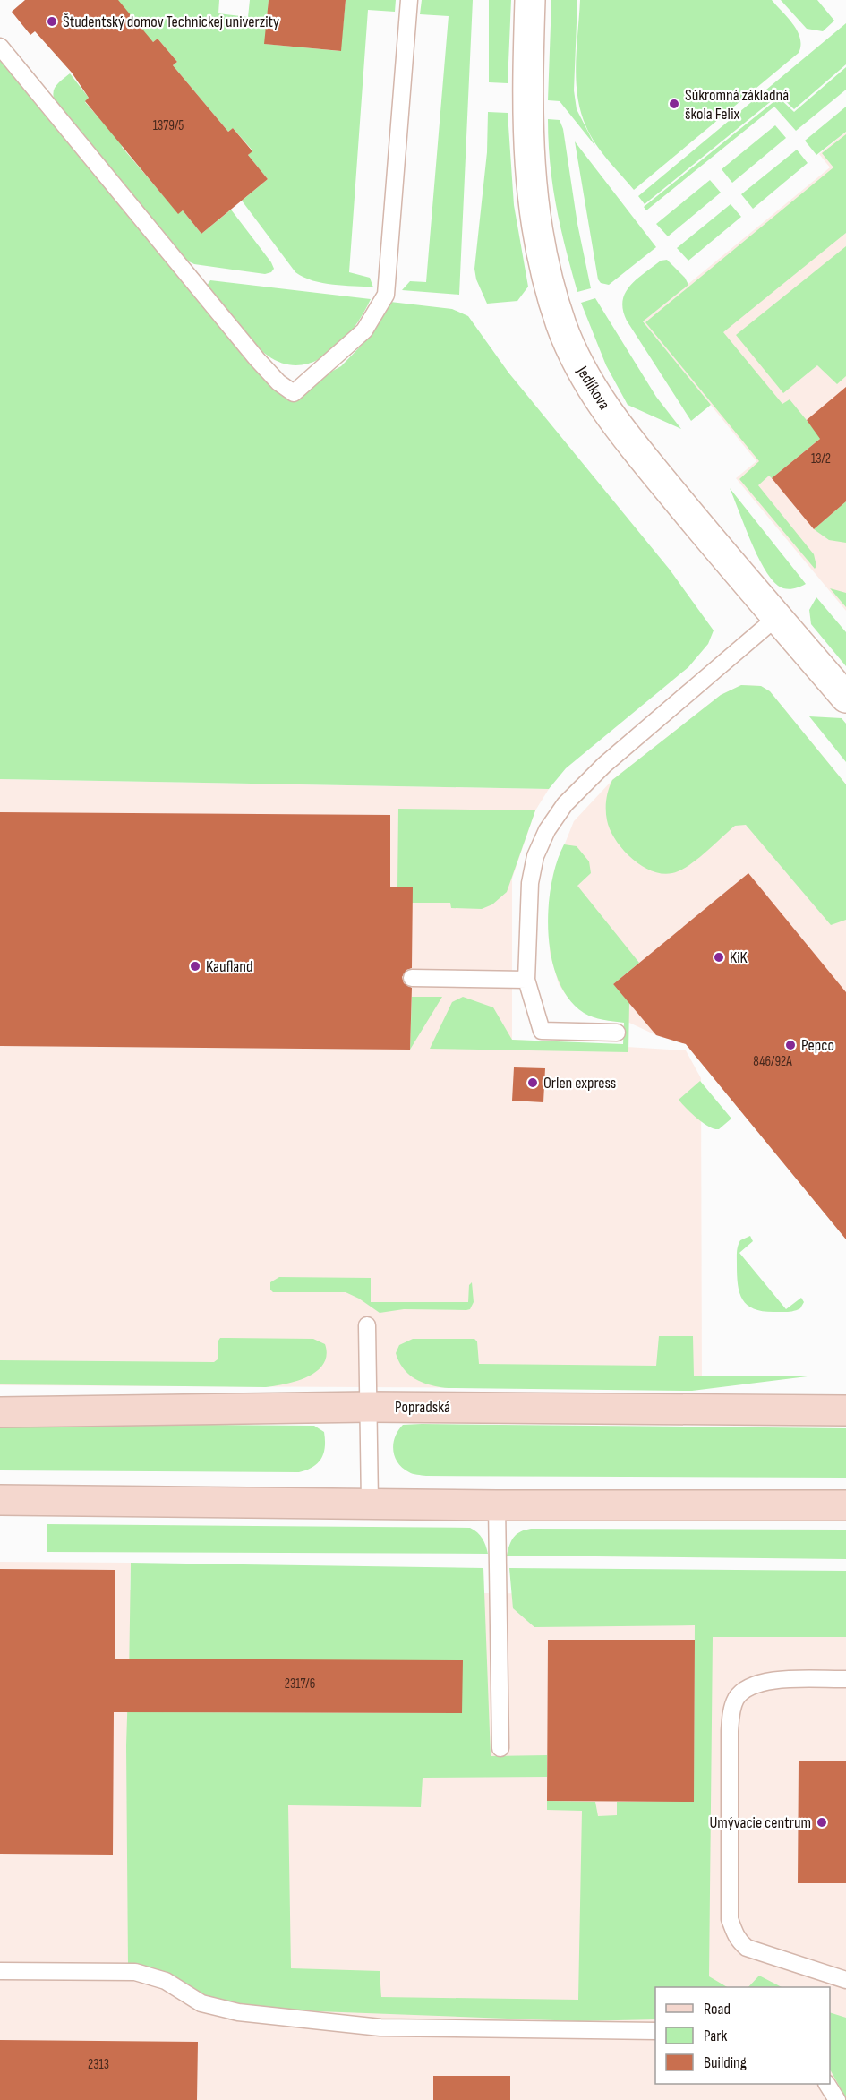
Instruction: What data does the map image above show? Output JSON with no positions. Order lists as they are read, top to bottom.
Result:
{
  "streets": {
    "street": ["Jedlíkova", "Popradská"]
  },
  "places": [
    "Študentský domov Technickej univerzity",
    "Súkromná základná škola Felix",
    "KiK",
    "Kaufland",
    "Pepco",
    "Orlen express",
    "Umývacie centrum"
  ],
  "house_numbers": [
    "1379/5",
    "13/2",
    "846/92A",
    "2317/6",
    "2313"
  ],
  "legend": ["Road", "Park", "Building"]
}
